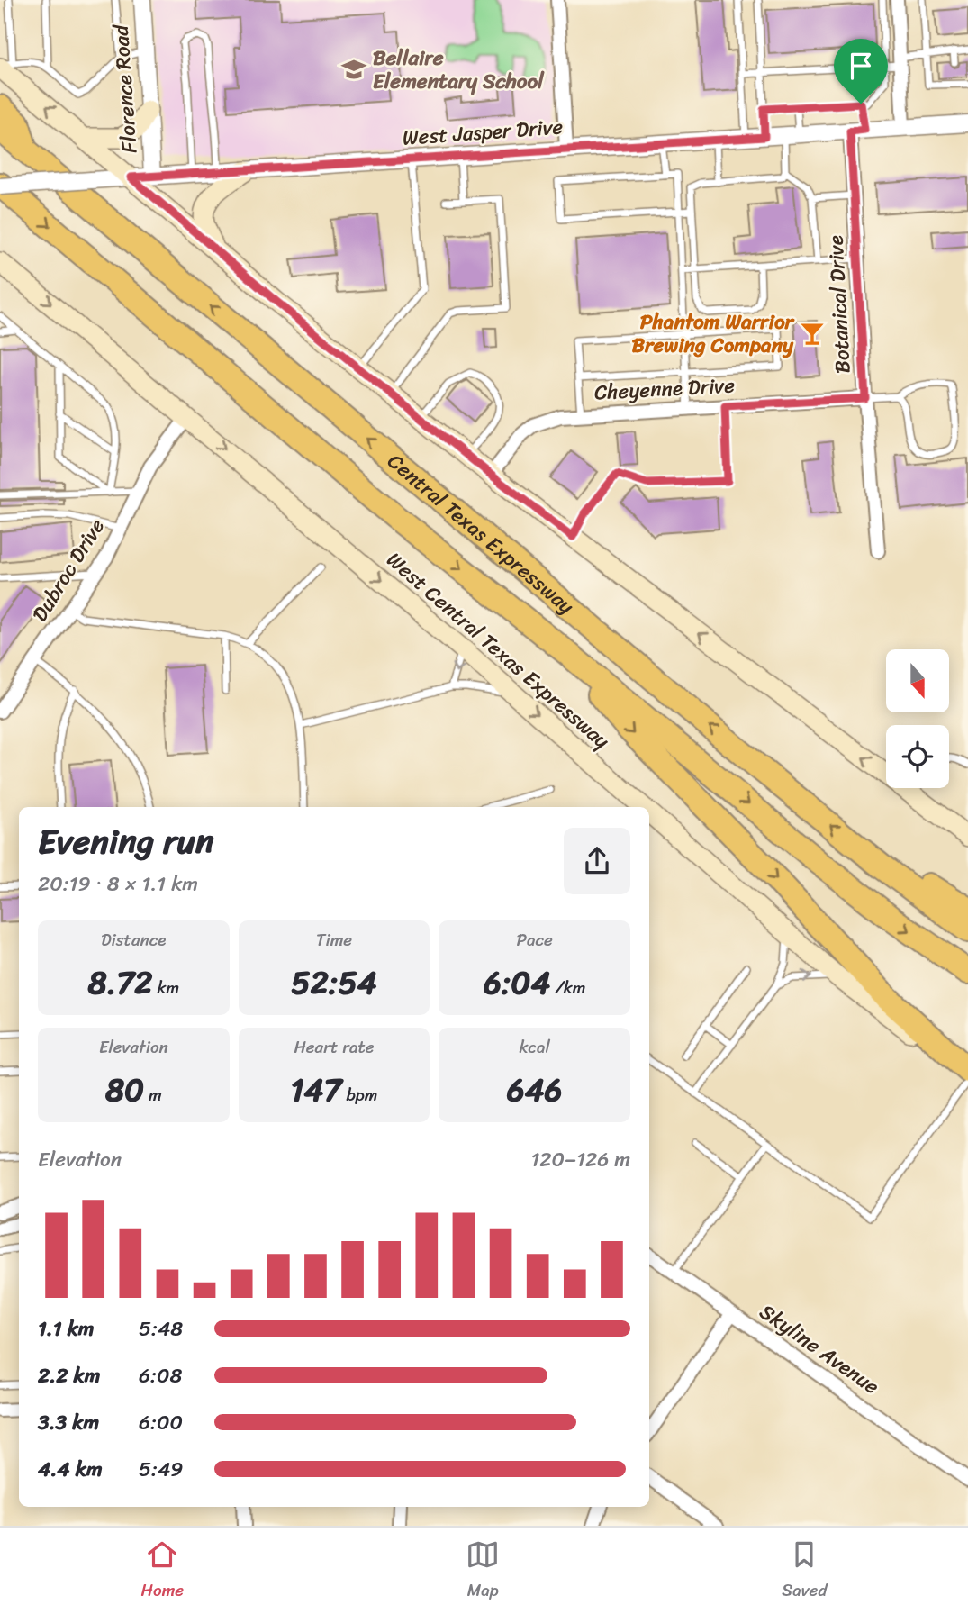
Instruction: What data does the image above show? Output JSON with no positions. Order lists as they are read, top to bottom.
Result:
{
  "streets": {
    "highway": ["Central Texas Expressway"],
    "main road": ["West Central Texas Expressway"],
    "street": [
      "Florence Road",
      "West Jasper Drive",
      "Botanical Drive",
      "Cheyenne Drive",
      "Dubroc Drive",
      "Skyline Avenue"
    ]
  },
  "crossings": [
    ["Florence Road", "West Jasper Drive"],
    ["West Jasper Drive", "Botanical Drive"],
    ["West Jasper Drive", "Central Texas Expressway"],
    ["Botanical Drive", "Cheyenne Drive"],
    ["Dubroc Drive", "West Central Texas Expressway"]
  ],
  "places": {
    "school or university": ["Bellaire Elementary School"],
    "bar": ["Phantom Warrior Brewing Company"]
  },
  "north": "bottom",
  "page": {
    "heading": ["Evening run", "20:19 · 8 × 1.1 km"],
    "stats": [
      ["Distance", "8.72 km"],
      ["Time", "52:54"],
      ["Pace", "6:04 /km"],
      ["Elevation", "80 m"],
      ["Heart rate", "147 bpm"],
      ["kcal", "646"]
    ],
    "chart": ["Elevation", "120–126 m"],
    "list": [
      {
        "name": "1.1 km",
        "note": "5:48"
      },
      {
        "name": "2.2 km",
        "note": "6:08"
      },
      {
        "name": "3.3 km",
        "note": "6:00"
      },
      {
        "name": "4.4 km",
        "note": "5:49"
      }
    ],
    "tabs": ["Home", "Map", "Saved"]
  }
}
